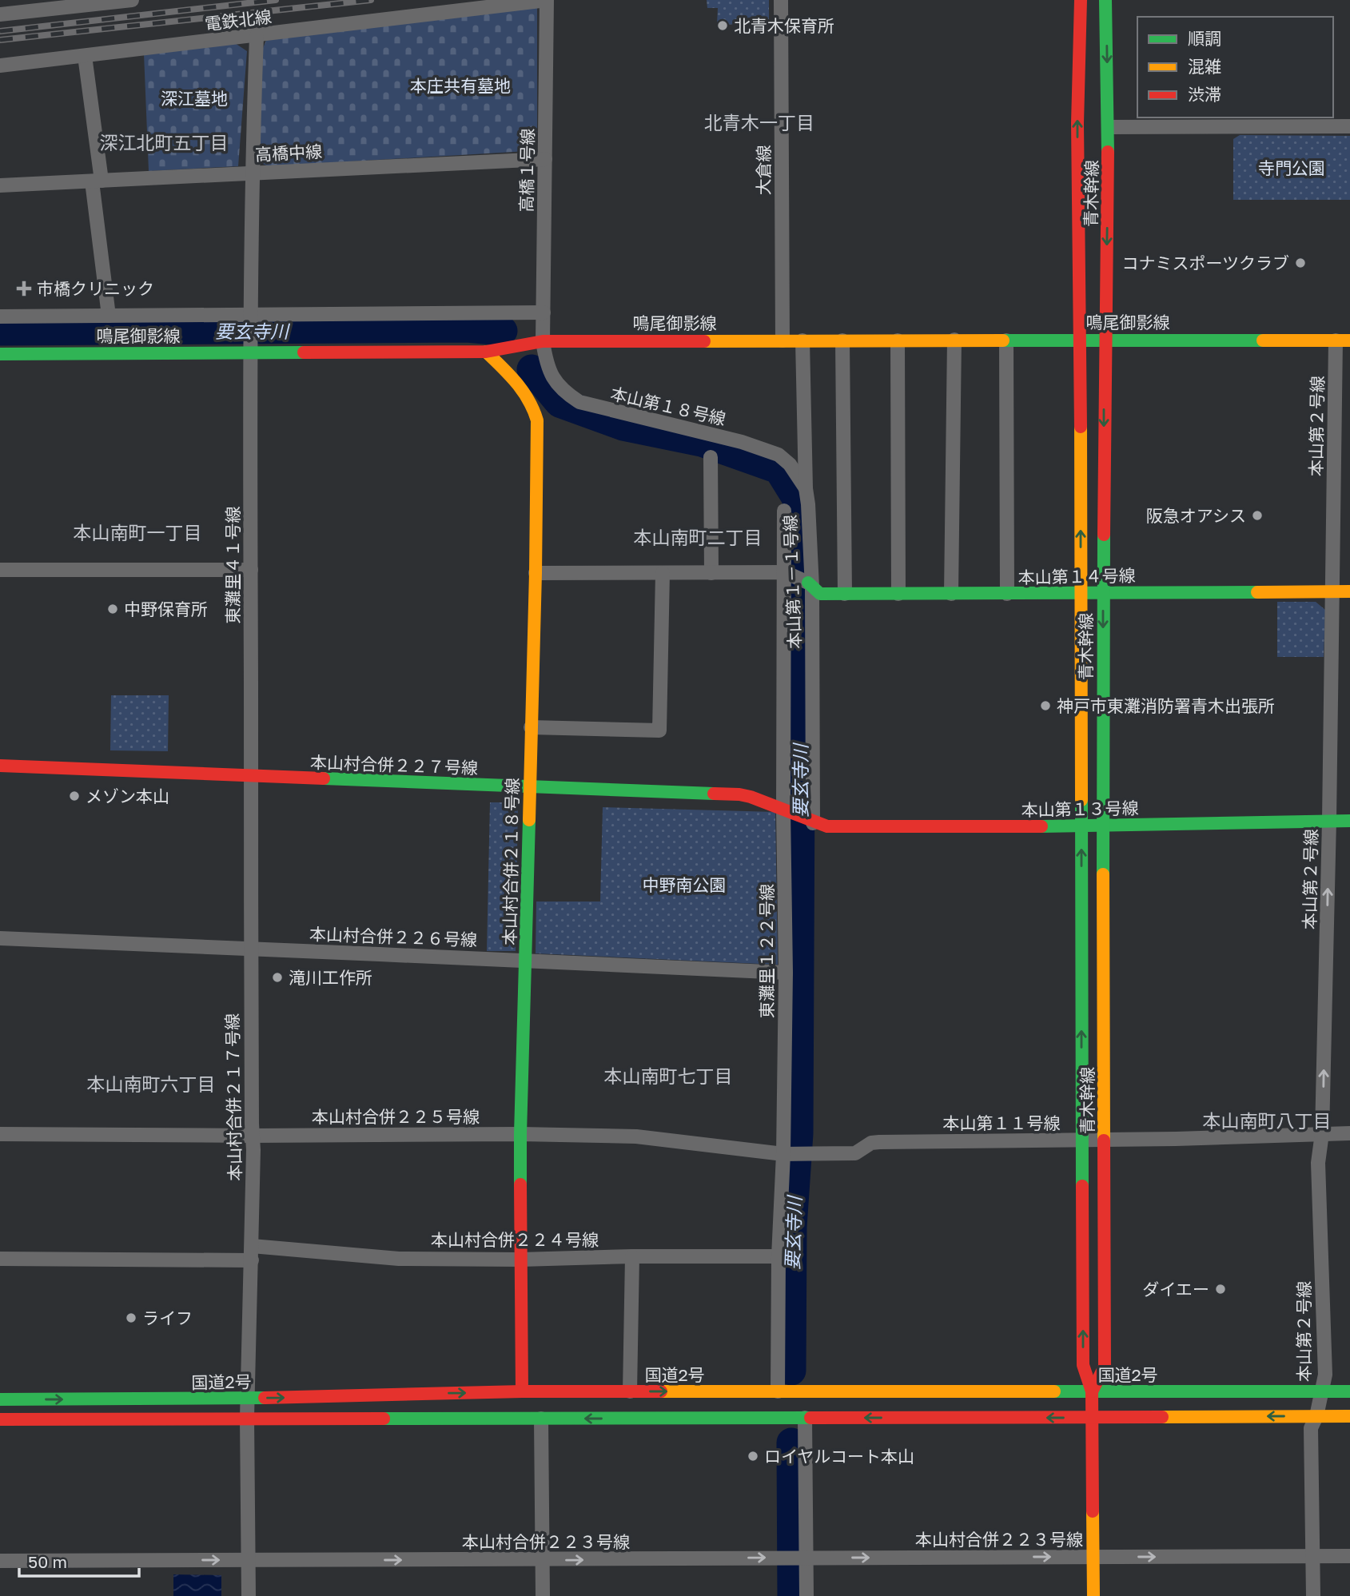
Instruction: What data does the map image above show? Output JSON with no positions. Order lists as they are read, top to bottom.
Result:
{
  "streets": {
    "main road": [
      "青木幹線",
      "鳴尾御影線",
      "本山第１４号線",
      "本山村合併２２７号線",
      "本山第１３号線",
      "本山村合併２１８号線",
      "国道2号"
    ],
    "street": [
      "電鉄北線",
      "高橋中線",
      "高橋１号線",
      "大倉線",
      "本山第１８号線",
      "本山第２号線",
      "東灘里４１号線",
      "本山第１－１号線",
      "本山村合併２２６号線",
      "東灘里１２２号線",
      "本山村合併２１７号線",
      "本山村合併２２５号線",
      "本山第１１号線",
      "本山村合併２２４号線",
      "本山村合併２２３号線"
    ]
  },
  "crossings": [
    ["電鉄北線", "高橋１号線"],
    ["電鉄北線", "東灘里４１号線"],
    ["高橋中線", "高橋１号線"],
    ["高橋中線", "東灘里４１号線"],
    ["高橋１号線", "鳴尾御影線"],
    ["高橋１号線", "本山第１８号線"],
    ["大倉線", "鳴尾御影線"],
    ["青木幹線", "鳴尾御影線"],
    ["青木幹線", "本山第１４号線"],
    ["青木幹線", "本山第１３号線"],
    ["青木幹線", "本山第１１号線"],
    ["青木幹線", "国道2号"],
    ["青木幹線", "本山村合併２２３号線"],
    ["鳴尾御影線", "本山第１８号線"],
    ["鳴尾御影線", "本山第２号線"],
    ["鳴尾御影線", "東灘里４１号線"],
    ["鳴尾御影線", "本山第１－１号線"],
    ["鳴尾御影線", "本山村合併２１８号線"],
    ["本山第１８号線", "本山第１－１号線"],
    ["本山第２号線", "本山第１４号線"],
    ["本山第２号線", "本山第１３号線"],
    ["本山第２号線", "本山第１１号線"],
    ["本山第２号線", "国道2号"],
    ["本山第２号線", "本山村合併２２３号線"],
    ["東灘里４１号線", "本山村合併２２７号線"],
    ["東灘里４１号線", "本山村合併２１７号線"],
    ["本山第１４号線", "本山第１－１号線"],
    ["本山第１－１号線", "本山第１３号線"],
    ["本山村合併２２７号線", "本山第１３号線"],
    ["本山村合併２２７号線", "本山村合併２１８号線"],
    ["本山村合併２２７号線", "東灘里１２２号線"],
    ["本山村合併２２７号線", "本山村合併２１７号線"],
    ["本山第１３号線", "東灘里１２２号線"],
    ["本山村合併２１８号線", "本山村合併２２６号線"],
    ["本山村合併２１８号線", "本山村合併２２５号線"],
    ["本山村合併２１８号線", "本山村合併２２４号線"],
    ["本山村合併２１８号線", "国道2号"],
    ["本山村合併２２６号線", "東灘里１２２号線"],
    ["本山村合併２２６号線", "本山村合併２１７号線"],
    ["東灘里１２２号線", "本山村合併２２５号線"],
    ["東灘里１２２号線", "本山第１１号線"],
    ["東灘里１２２号線", "本山村合併２２４号線"],
    ["東灘里１２２号線", "国道2号"],
    ["本山村合併２１７号線", "本山村合併２２５号線"],
    ["本山村合併２１７号線", "本山村合併２２４号線"],
    ["本山村合併２１７号線", "国道2号"],
    ["本山村合併２１７号線", "本山村合併２２３号線"],
    ["本山村合併２２５号線", "本山第１１号線"]
  ],
  "one_way": ["本山村合併２２３号線"],
  "districts": [
    "北青木一丁目",
    "深江北町五丁目",
    "本山南町一丁目",
    "本山南町二丁目",
    "本山南町七丁目",
    "本山南町六丁目",
    "本山南町八丁目"
  ],
  "water": ["要玄寺川"],
  "parks": [
    "本庄共有墓地",
    "深江墓地",
    "寺門公園",
    "中野南公園"
  ],
  "places": {
    "other": [
      "北青木保育所",
      "コナミスポーツクラブ",
      "阪急オアシス",
      "中野保育所",
      "神戸市東灘消防署青木出張所",
      "メゾン本山",
      "滝川工作所",
      "ダイエー",
      "ライフ",
      "ロイヤルコート本山"
    ],
    "health": ["市橋クリニック"]
  },
  "legend": ["順調", "混雑", "渋滞"],
  "scale_bar": "50 m"
}
